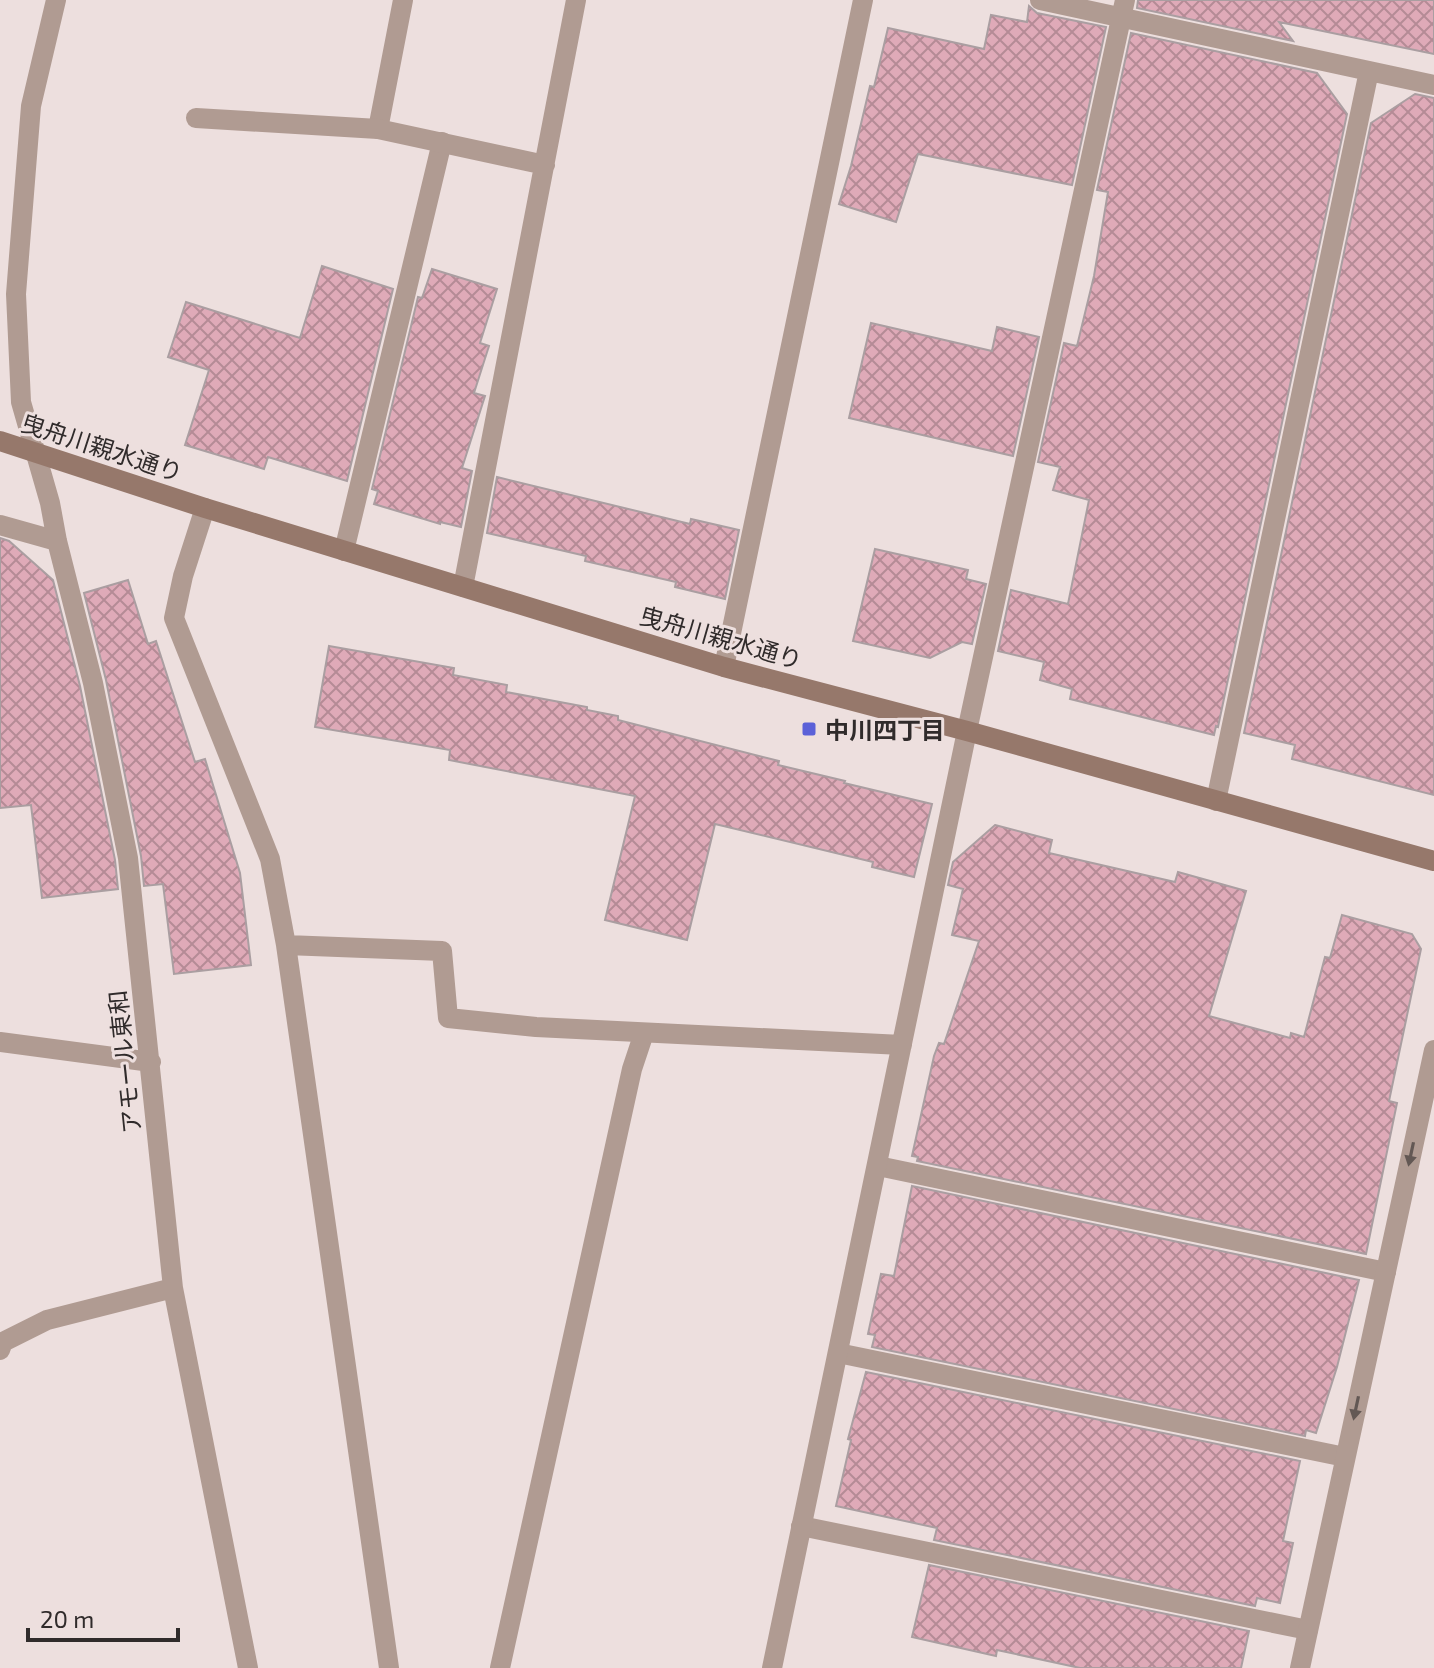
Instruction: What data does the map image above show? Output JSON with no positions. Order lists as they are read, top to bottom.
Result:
{
  "streets": {
    "street": ["曳舟川親水通り", "アモール東和"]
  },
  "crossings": [
    ["曳舟川親水通り", "アモール東和"]
  ],
  "places": {
    "transit": ["中川四丁目"]
  },
  "scale_bar": "20 m"
}
